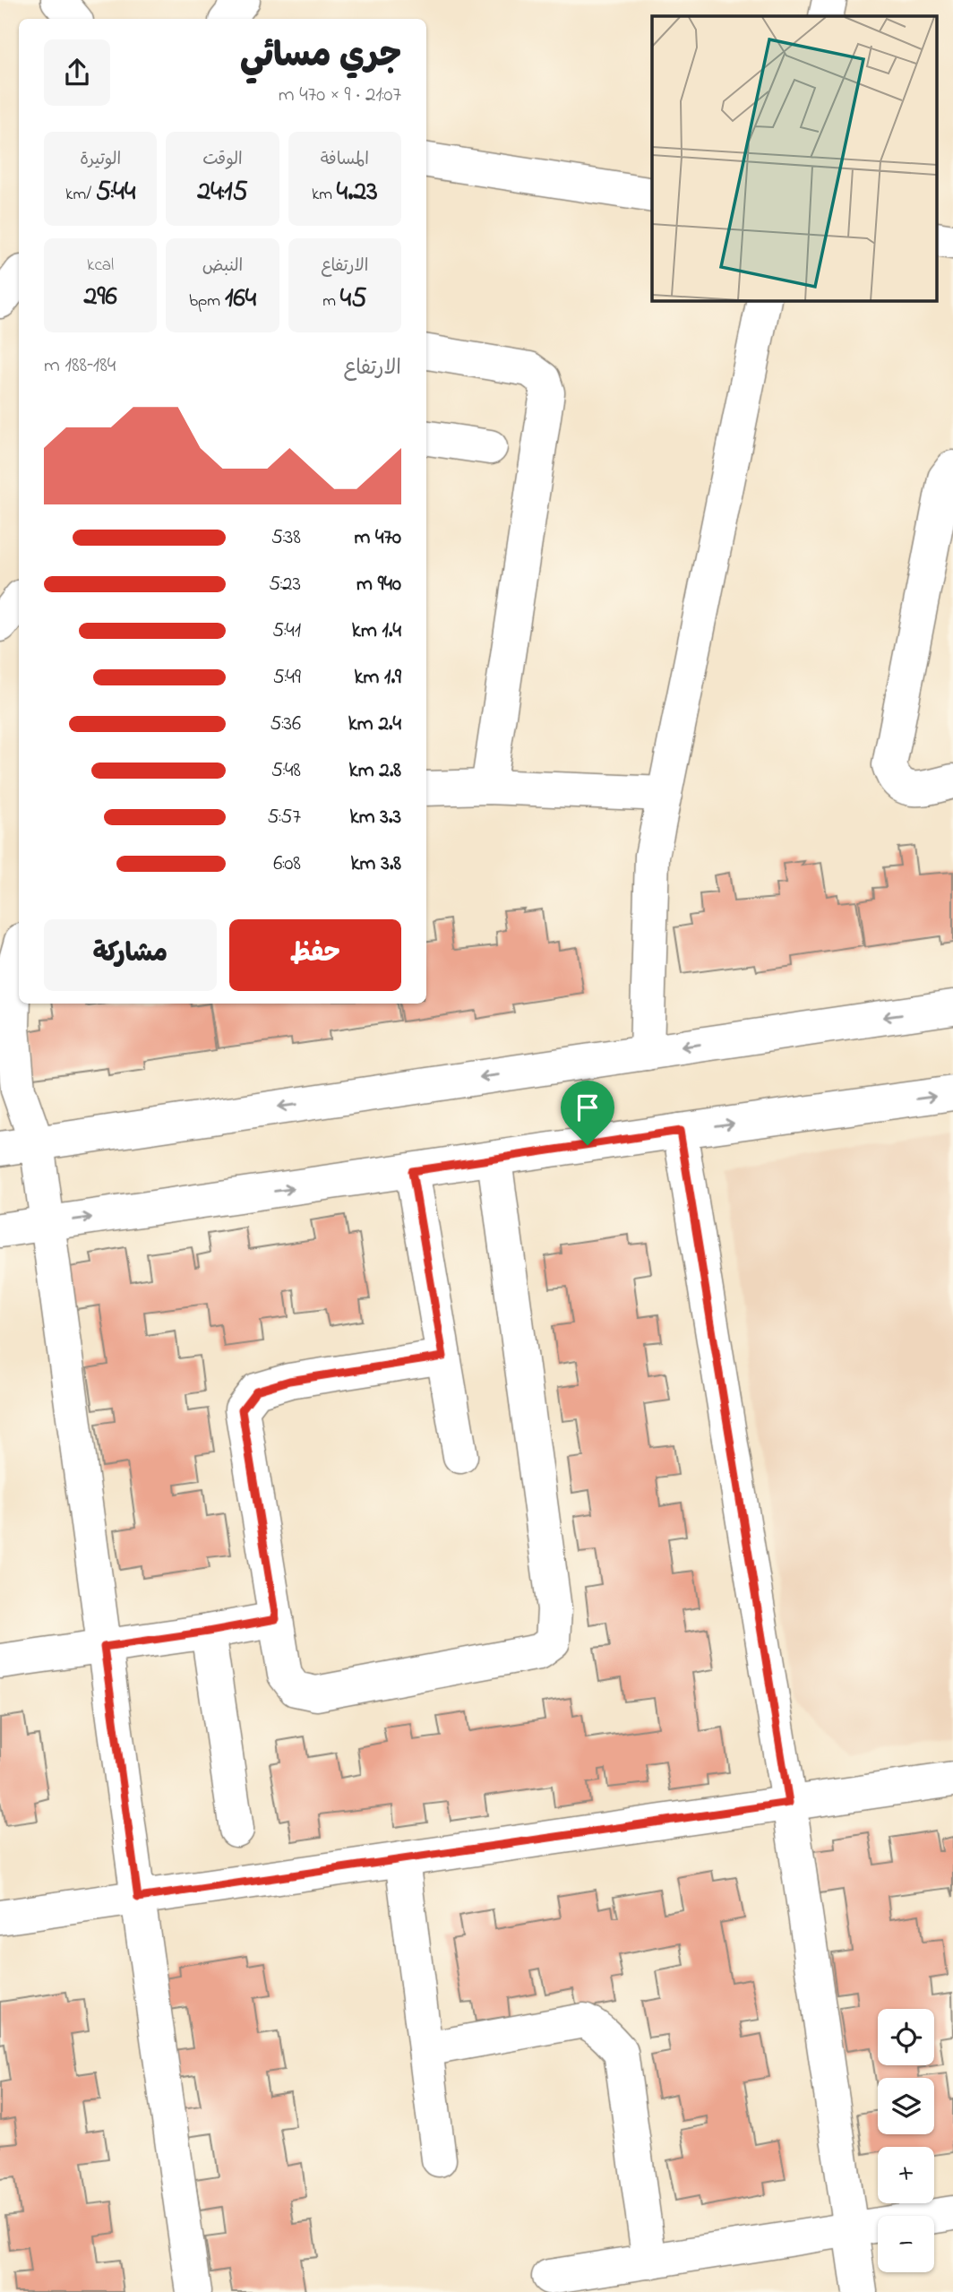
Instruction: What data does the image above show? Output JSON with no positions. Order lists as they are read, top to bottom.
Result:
{
  "page": {
    "heading": ["جري مسائي", "21:07 · 9 × 470 m"],
    "stats": [
      ["المسافة", "4.23 km"],
      ["الوقت", "24:15"],
      ["الوتيرة", "5:44 /km"],
      ["الارتفاع", "45 m"],
      ["النبض", "164 bpm"],
      ["kcal", "296"]
    ],
    "chart": ["الارتفاع", "184–188 m"],
    "list": [
      {
        "name": "470 m",
        "note": "5:38"
      },
      {
        "name": "940 m",
        "note": "5:23"
      },
      {
        "name": "1.4 km",
        "note": "5:41"
      },
      {
        "name": "1.9 km",
        "note": "5:49"
      },
      {
        "name": "2.4 km",
        "note": "5:36"
      },
      {
        "name": "2.8 km",
        "note": "5:48"
      },
      {
        "name": "3.3 km",
        "note": "5:57"
      },
      {
        "name": "3.8 km",
        "note": "6:08"
      }
    ],
    "buttons": ["حفظ", "مشاركة"],
    "map_buttons": ["+", "−"]
  }
}
